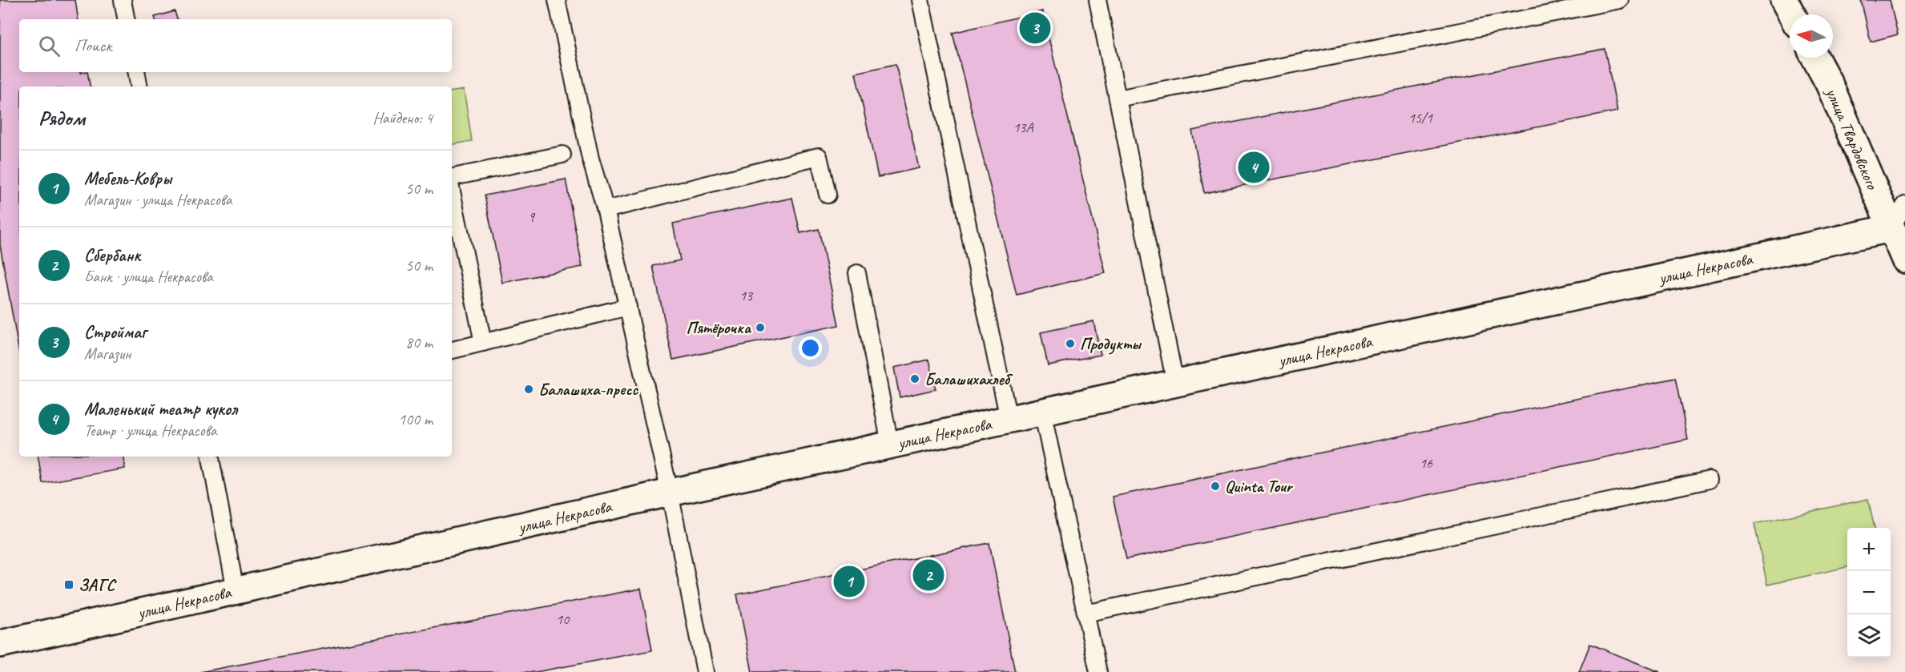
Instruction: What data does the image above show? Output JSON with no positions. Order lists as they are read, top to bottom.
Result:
{
  "streets": {
    "street": ["улица Твардовского", "улица Некрасова"]
  },
  "crossings": [
    ["улица Твардовского", "улица Некрасова"]
  ],
  "places": {
    "other": [
      "Пятёрочка",
      "Продукты",
      "Балашихахлеб",
      "Балашиха-пресс",
      "Quinta Tour"
    ],
    "transit": ["ЗАГС"]
  },
  "house_numbers": [
    "15/1",
    "13А",
    "9",
    "13",
    "16",
    "10"
  ],
  "north": "left",
  "page": {
    "pins": [
      "3",
      "4",
      "2",
      "1"
    ],
    "search": "Поиск",
    "heading": ["Рядом", "Найдено: 4"],
    "list": [
      {
        "mark": "1",
        "name": "Мебель-Ковры",
        "note": "Магазин · улица Некрасова",
        "value": "50 m"
      },
      {
        "mark": "2",
        "name": "Сбербанк",
        "note": "Банк · улица Некрасова",
        "value": "50 m"
      },
      {
        "mark": "3",
        "name": "Строймаг",
        "note": "Магазин",
        "value": "80 m"
      },
      {
        "mark": "4",
        "name": "Маленький театр кукол",
        "note": "Театр · улица Некрасова",
        "value": "100 m"
      }
    ],
    "map_buttons": ["+", "−"]
  }
}
